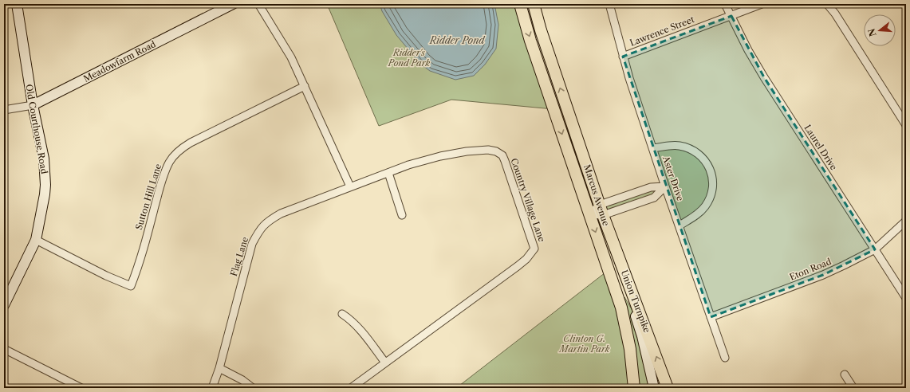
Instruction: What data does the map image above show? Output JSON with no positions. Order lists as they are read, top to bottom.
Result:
{
  "streets": {
    "main road": ["Marcus Avenue", "Union Turnpike"],
    "street": [
      "Lawrence Street",
      "Meadowfarm Road",
      "Old Courthouse Road",
      "Laurel Drive",
      "Aster Drive",
      "Sutton Hill Lane",
      "Country Village Lane",
      "Flag Lane",
      "Eton Road"
    ]
  },
  "crossings": [
    ["Lawrence Street", "Laurel Drive"],
    ["Lawrence Street", "Aster Drive"],
    ["Meadowfarm Road", "Old Courthouse Road"],
    ["Old Courthouse Road", "Sutton Hill Lane"],
    ["Laurel Drive", "Eton Road"],
    ["Aster Drive", "Eton Road"],
    ["Marcus Avenue", "Union Turnpike"],
    ["Country Village Lane", "Flag Lane"]
  ],
  "one_way": ["Union Turnpike"],
  "water": ["Ridder Pond"],
  "parks": ["Ridder's Pond Park", "Clinton G. Martin Park"],
  "north": "left"
}
